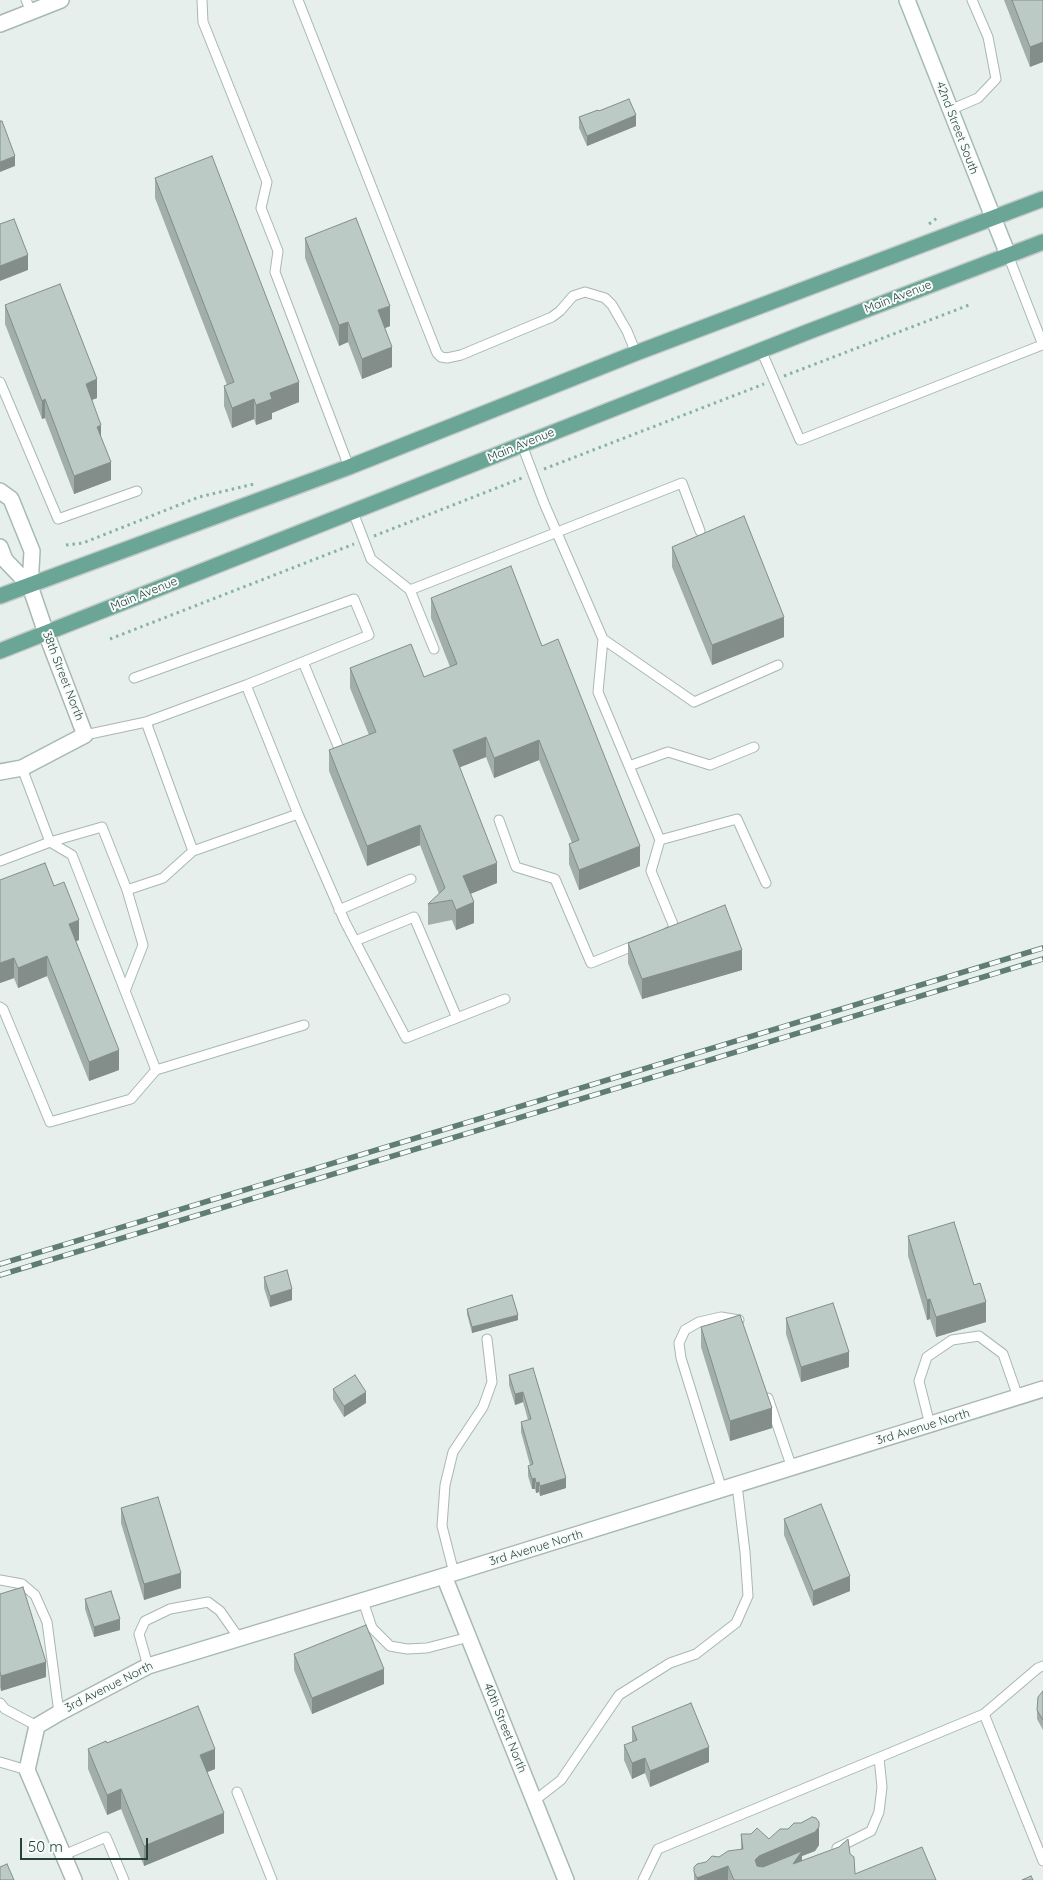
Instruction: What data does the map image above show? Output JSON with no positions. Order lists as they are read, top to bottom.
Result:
{
  "streets": {
    "main road": ["Main Avenue"],
    "street": [
      "42nd Street South",
      "38th Street North",
      "3rd Avenue North",
      "40th Street North"
    ]
  },
  "crossings": [
    ["42nd Street South", "Main Avenue"],
    ["Main Avenue", "38th Street North"],
    ["3rd Avenue North", "40th Street North"]
  ],
  "scale_bar": "50 m"
}
